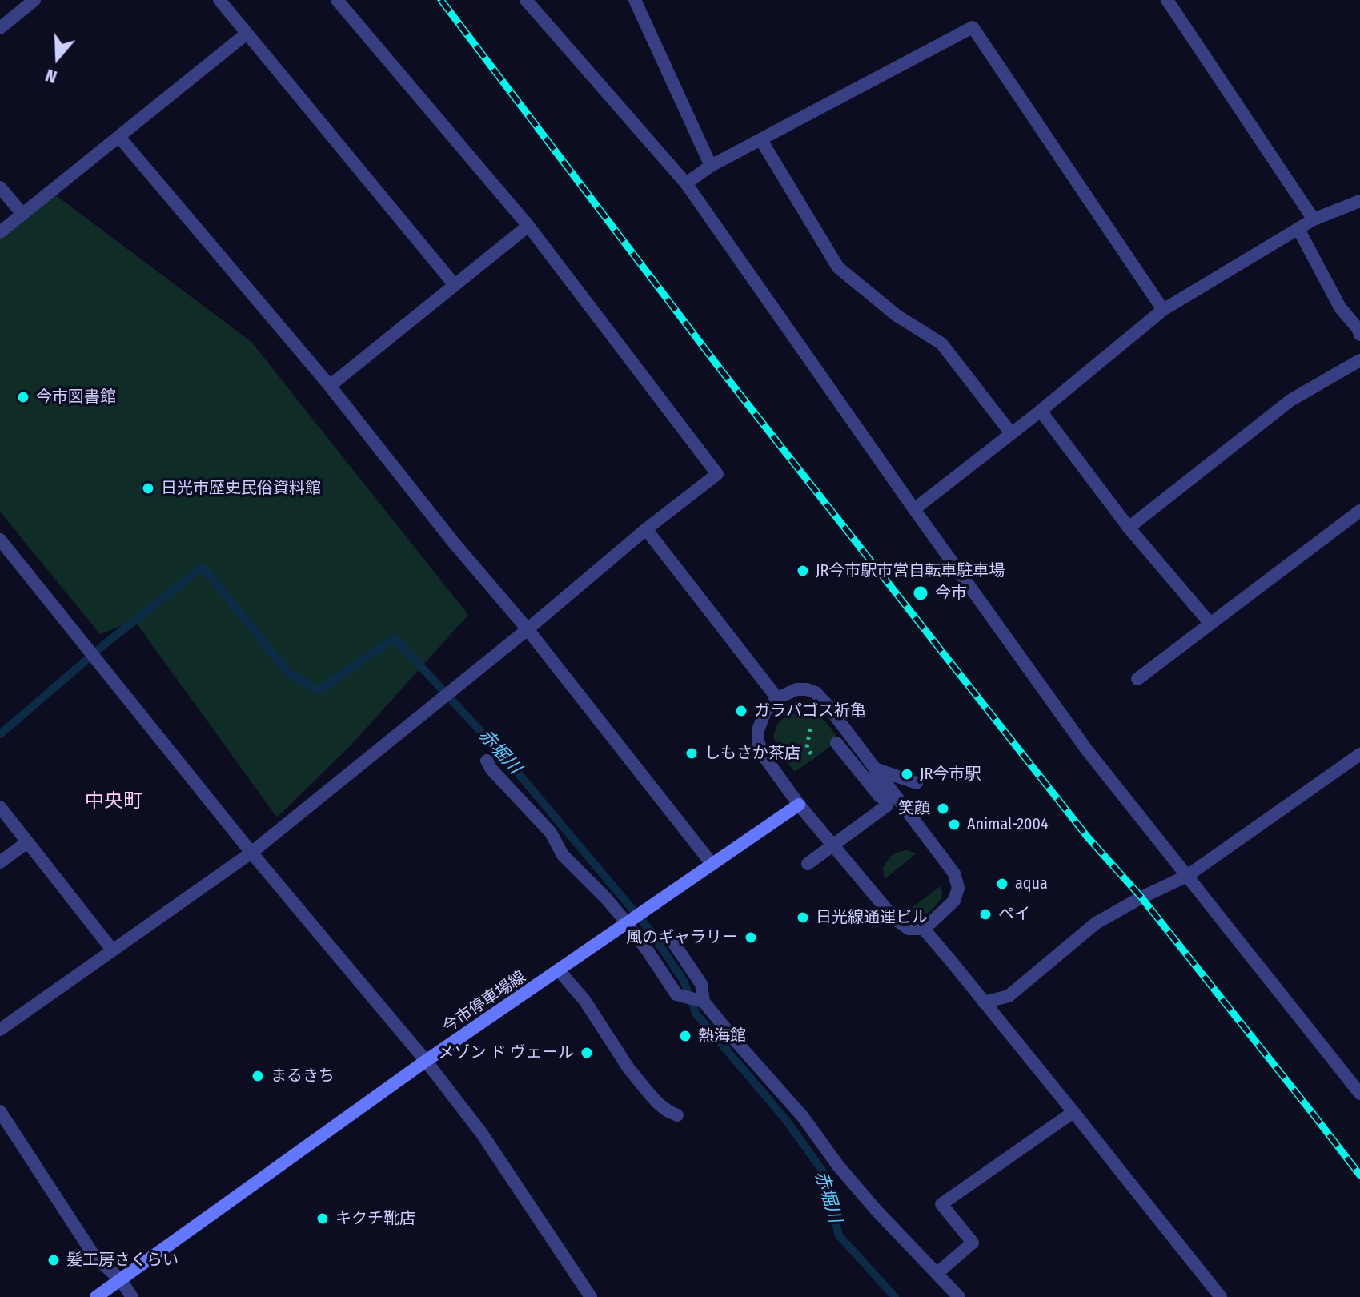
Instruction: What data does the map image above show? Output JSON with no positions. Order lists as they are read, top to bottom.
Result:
{
  "streets": {
    "main road": ["今市停車場線"]
  },
  "districts": ["中央町"],
  "water": ["赤堀川"],
  "places": [
    "今市図書館",
    "日光市歴史民俗資料館",
    "JR今市駅市営自転車駐車場",
    "今市",
    "ガラパゴス祈亀",
    "しもさか茶店",
    "JR今市駅",
    "笑顔",
    "Animal-2004",
    "aqua",
    "ペイ",
    "日光線通運ビル",
    "風のギャラリー",
    "熱海館",
    "メゾン ド ヴェール",
    "まるきち",
    "キクチ靴店",
    "髪工房さくらい"
  ],
  "north": "bottom"
}
